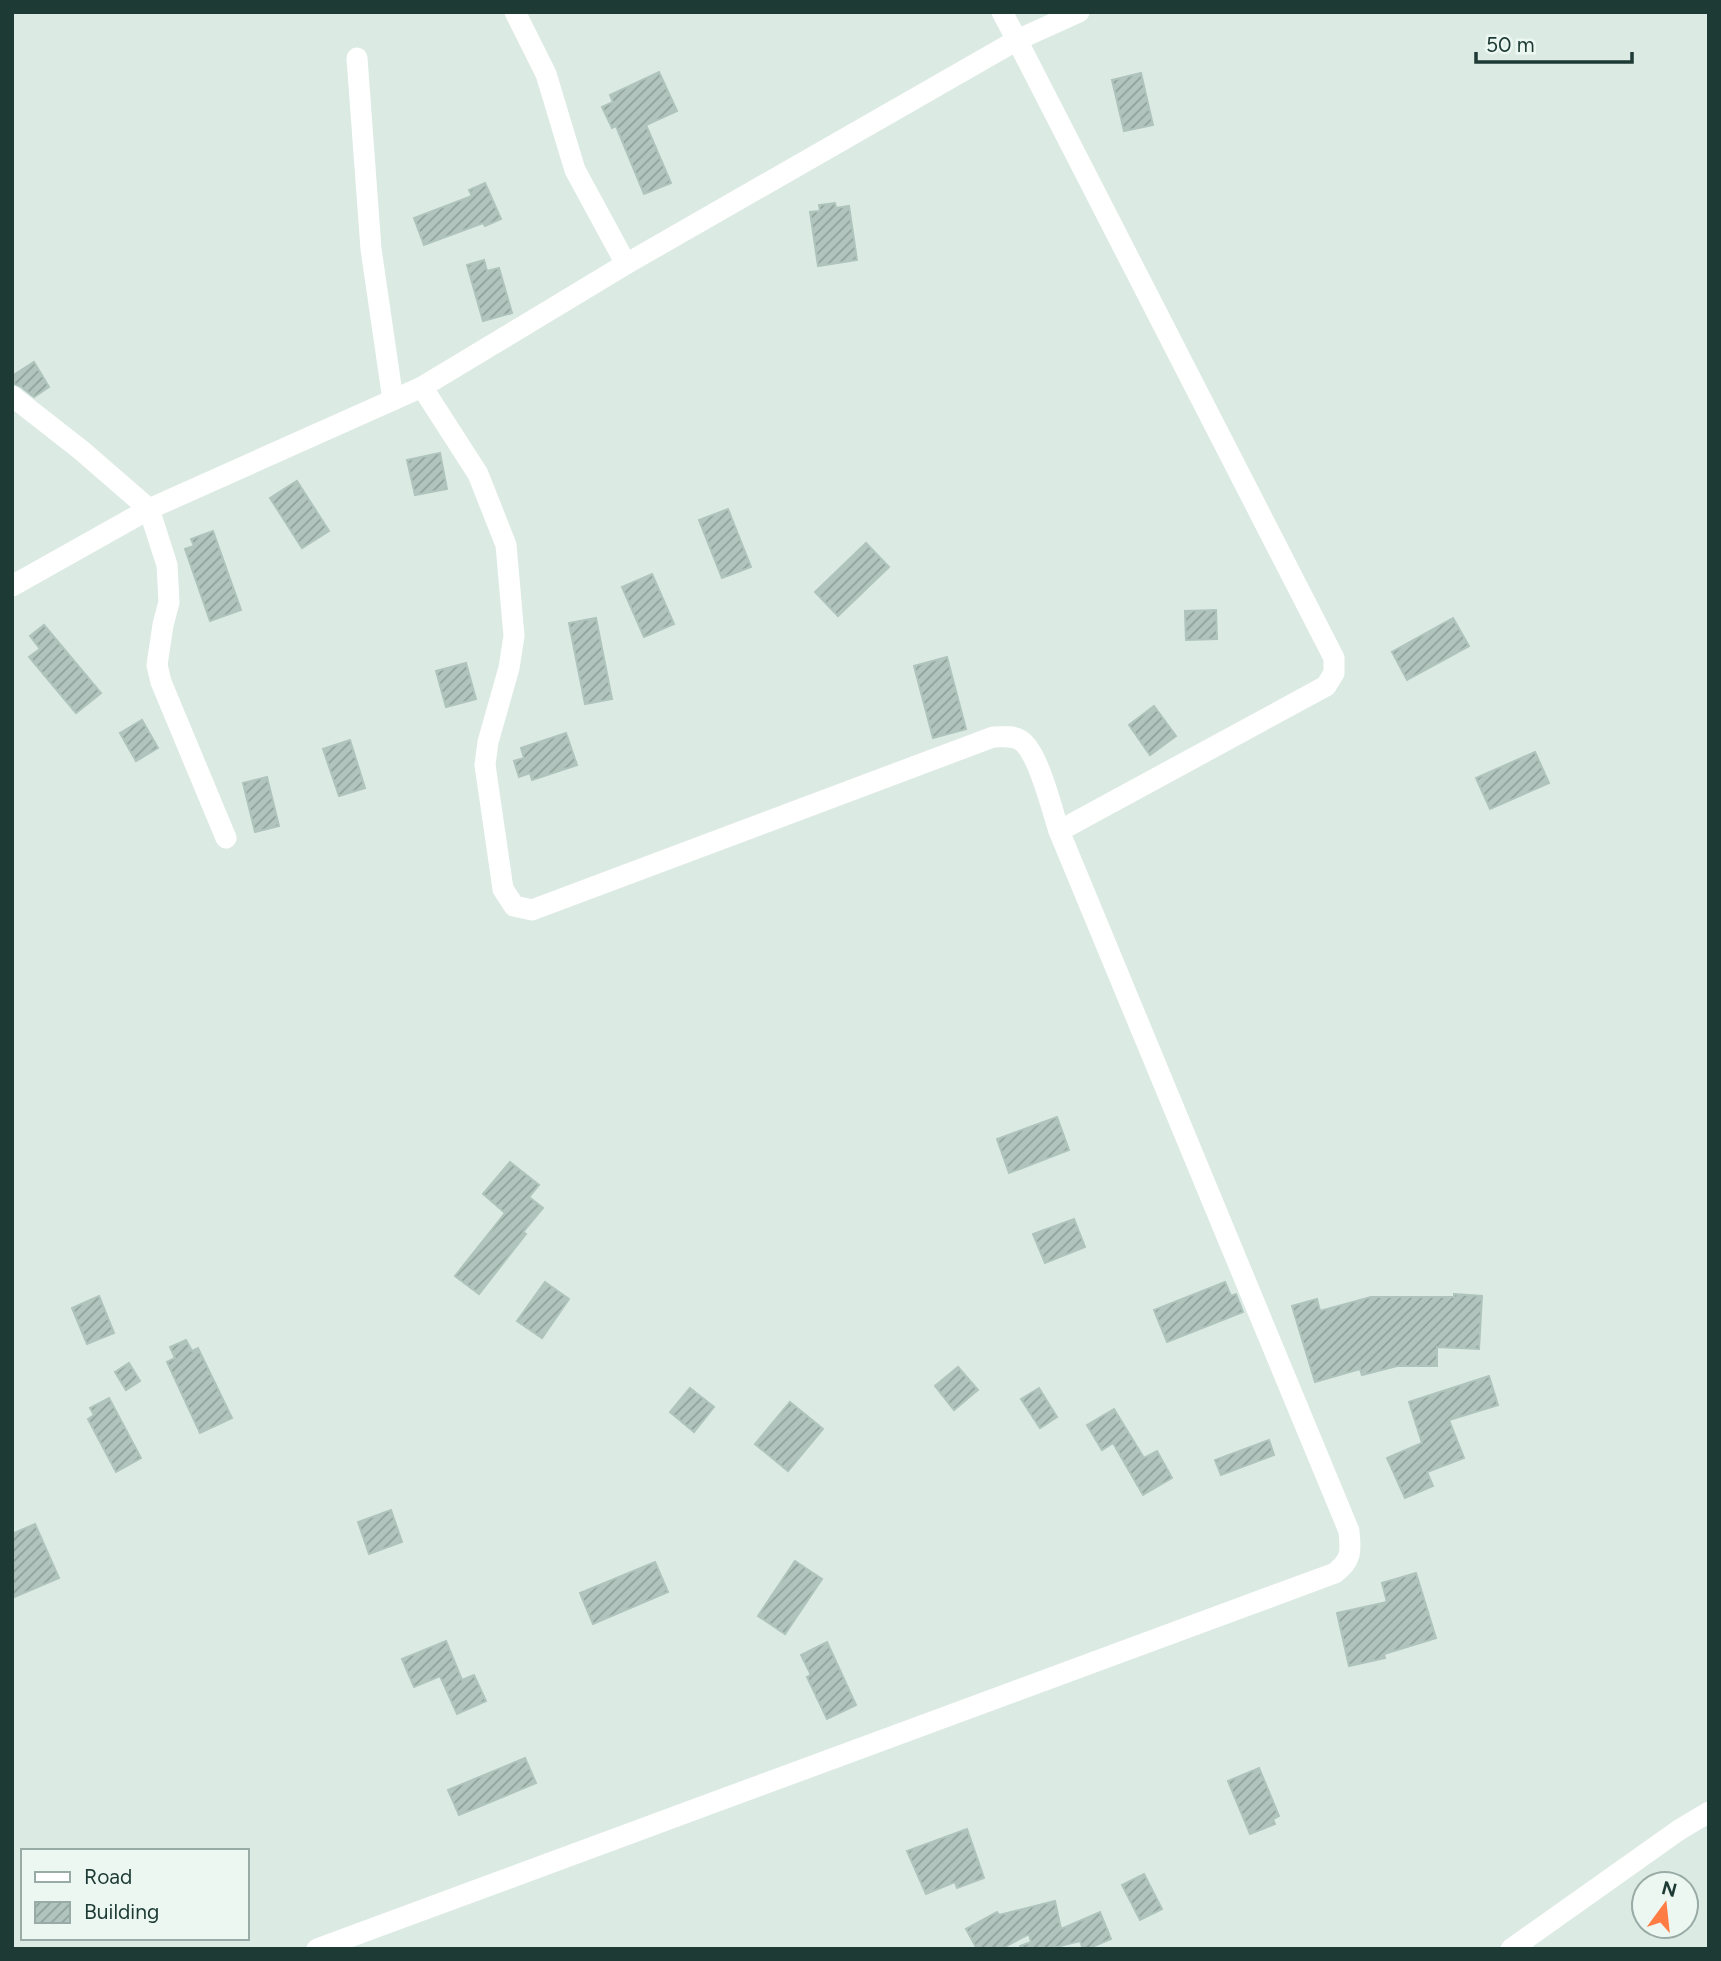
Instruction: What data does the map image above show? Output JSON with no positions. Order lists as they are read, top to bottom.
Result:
{
  "legend": ["Road", "Building"],
  "scale_bar": "50 m",
  "north": "top"
}
